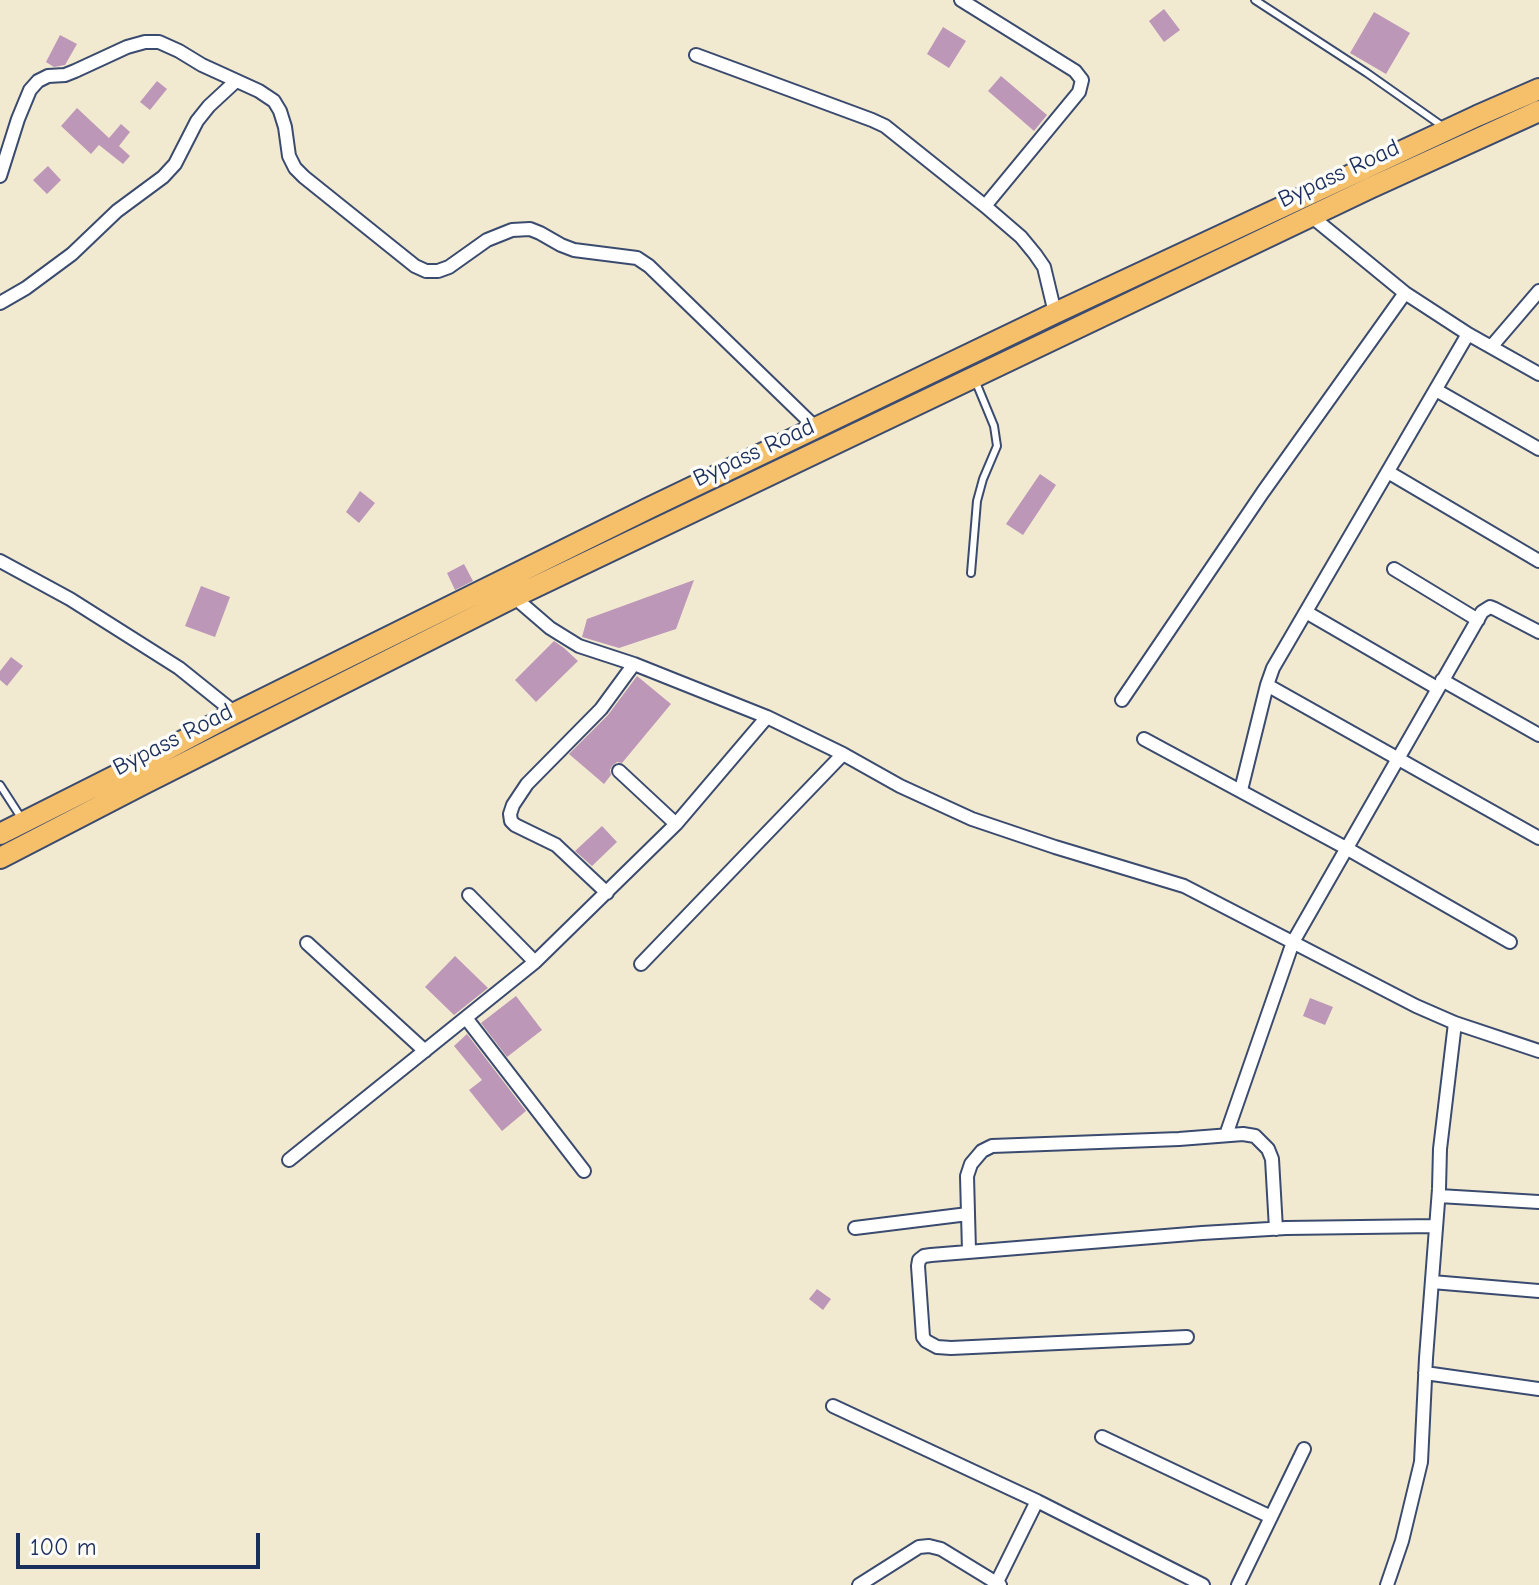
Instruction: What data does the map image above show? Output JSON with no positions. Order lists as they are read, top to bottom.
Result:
{
  "streets": {
    "main road": ["Bypass Road"]
  },
  "scale_bar": "100 m"
}
